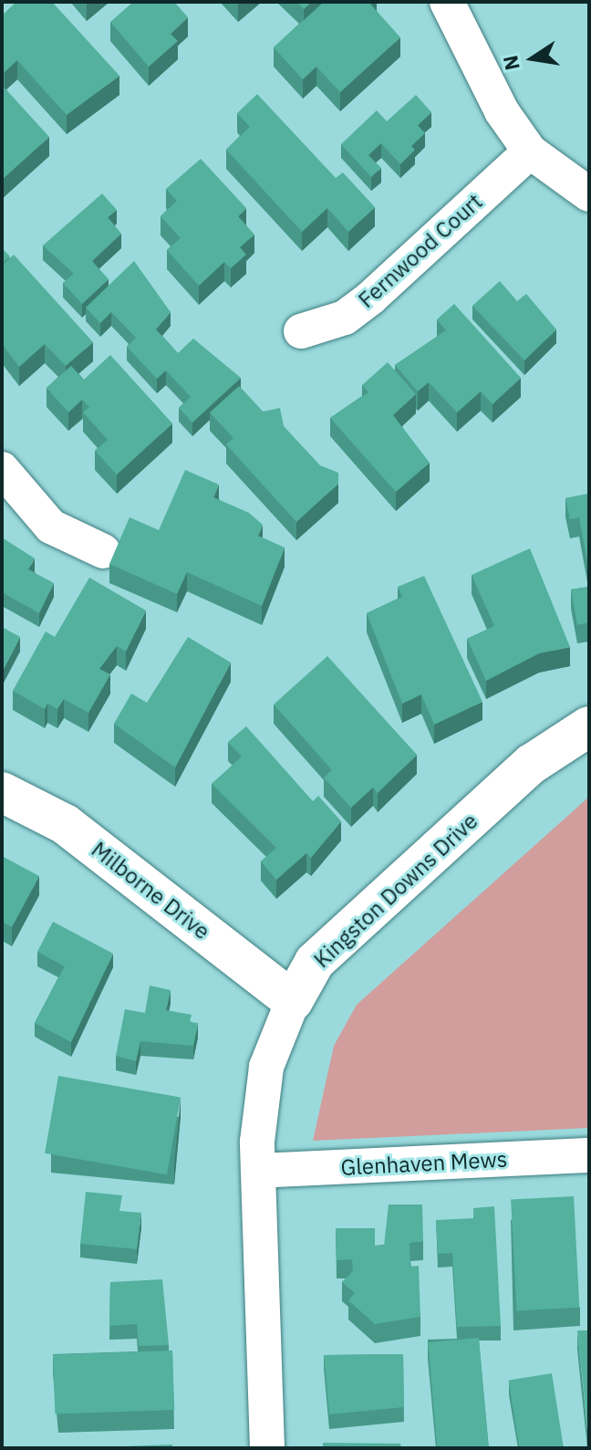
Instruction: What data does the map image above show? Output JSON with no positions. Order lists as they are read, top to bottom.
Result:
{
  "streets": {
    "street": [
      "Fernwood Court",
      "Milborne Drive",
      "Kingston Downs Drive",
      "Glenhaven Mews"
    ]
  },
  "crossings": [
    ["Milborne Drive", "Kingston Downs Drive"],
    ["Kingston Downs Drive", "Glenhaven Mews"]
  ],
  "north": "left"
}
